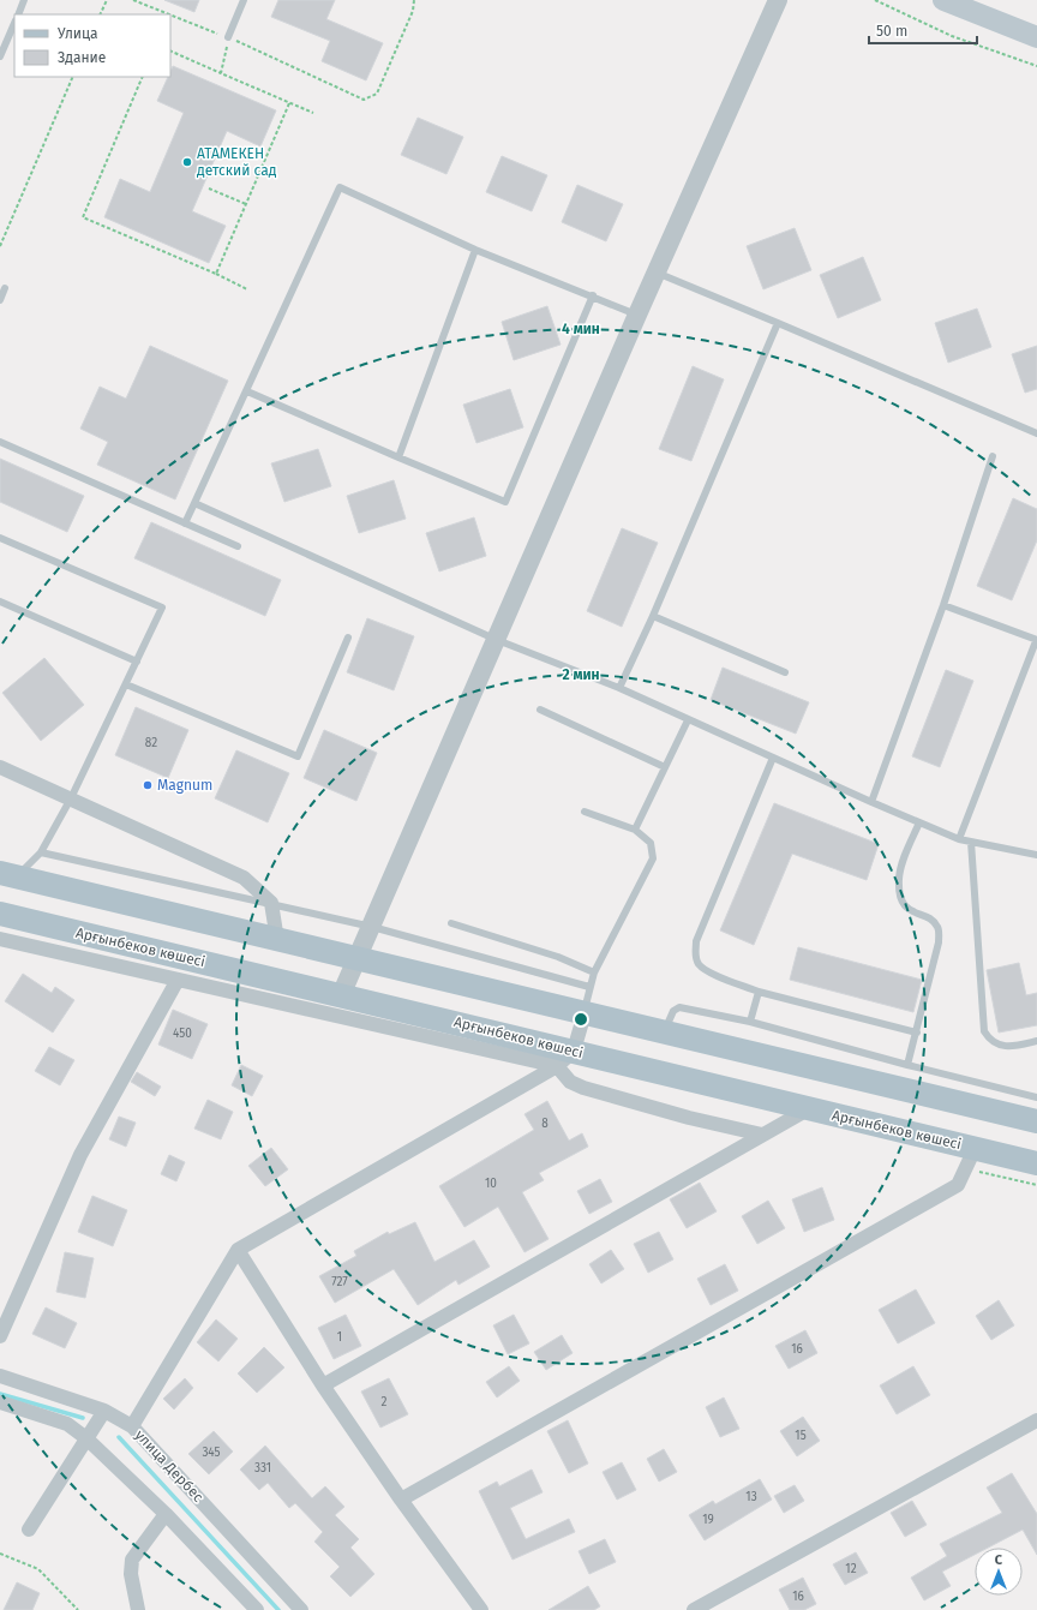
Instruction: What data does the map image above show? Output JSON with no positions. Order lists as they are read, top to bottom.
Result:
{
  "streets": {
    "main road": ["Арғынбеков көшесі"],
    "street": ["улица Дербес"]
  },
  "places": ["АТАМЕКЕН детский сад", "Magnum"],
  "house_numbers": [
    "82",
    "450",
    "8",
    "10",
    "727",
    "1",
    "16",
    "2",
    "15",
    "345",
    "331",
    "13",
    "19",
    "12",
    "16"
  ],
  "legend": ["Улица", "Здание"],
  "scale_bar": "50 m",
  "north": "top",
  "rings": ["4 мин", "2 мин"]
}
